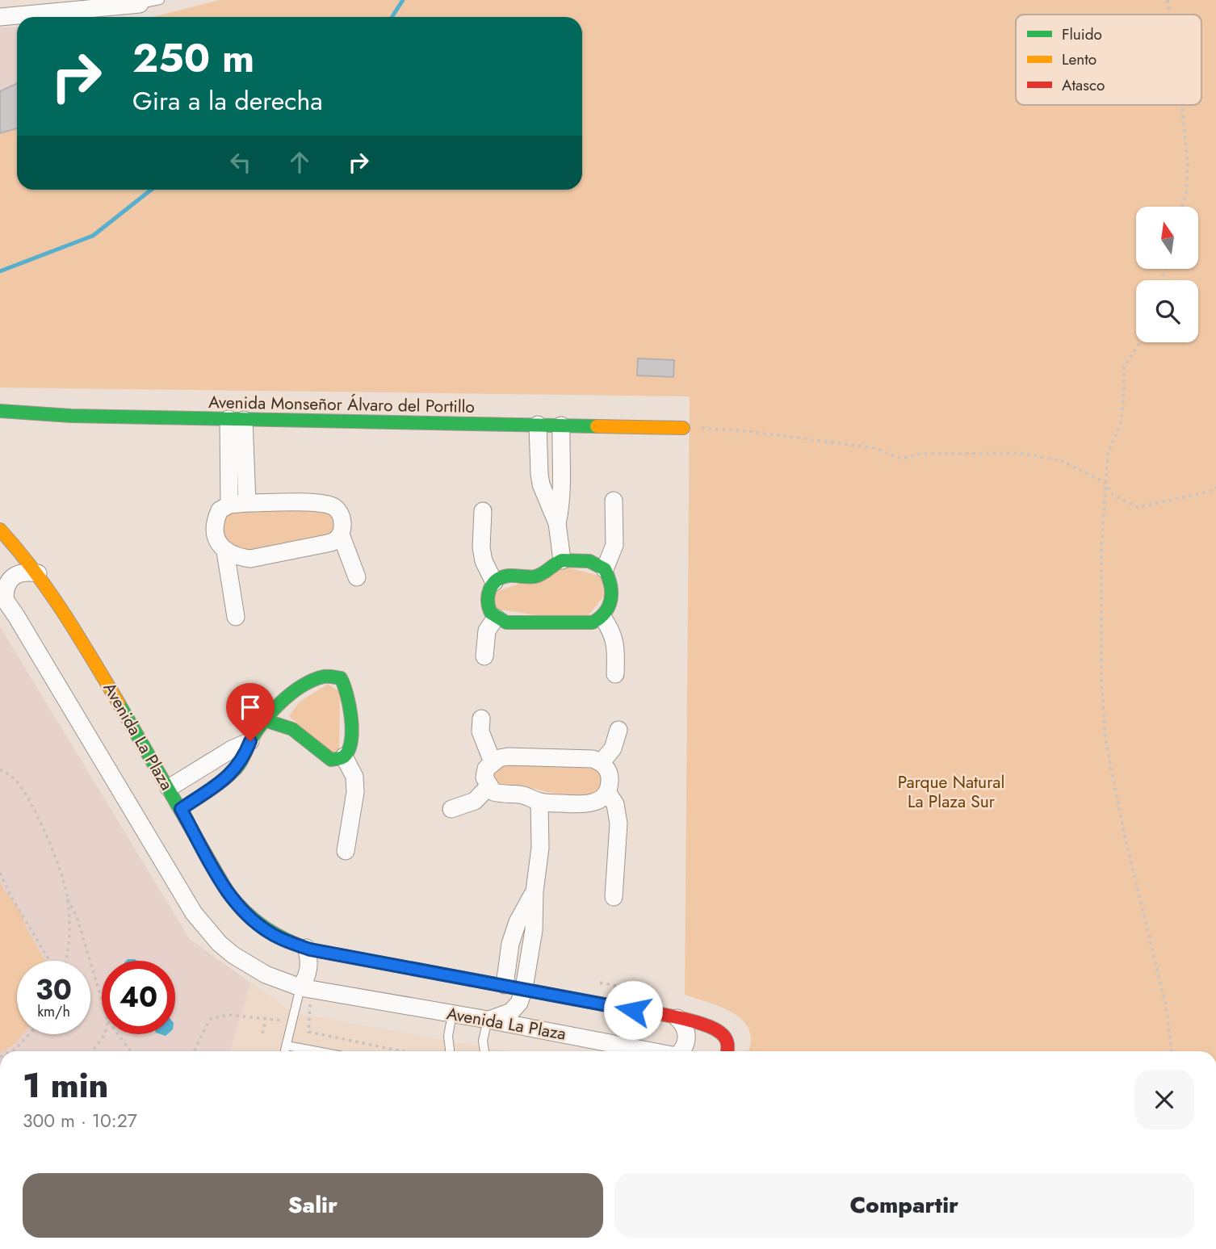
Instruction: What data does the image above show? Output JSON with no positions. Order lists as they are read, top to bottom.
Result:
{
  "streets": {
    "street": ["Avenida Monseñor Álvaro del Portillo", "Avenida La Plaza"]
  },
  "parks": ["Parque Natural La Plaza Sur"],
  "legend": ["Fluido", "Lento", "Atasco"],
  "north": "top",
  "page": {
    "turn": ["250 m", "Gira a la derecha"],
    "speed": "30 km/h",
    "limit": "40",
    "heading": ["1 min", "300 m · 10:27"],
    "buttons": ["Salir", "Compartir"]
  }
}
